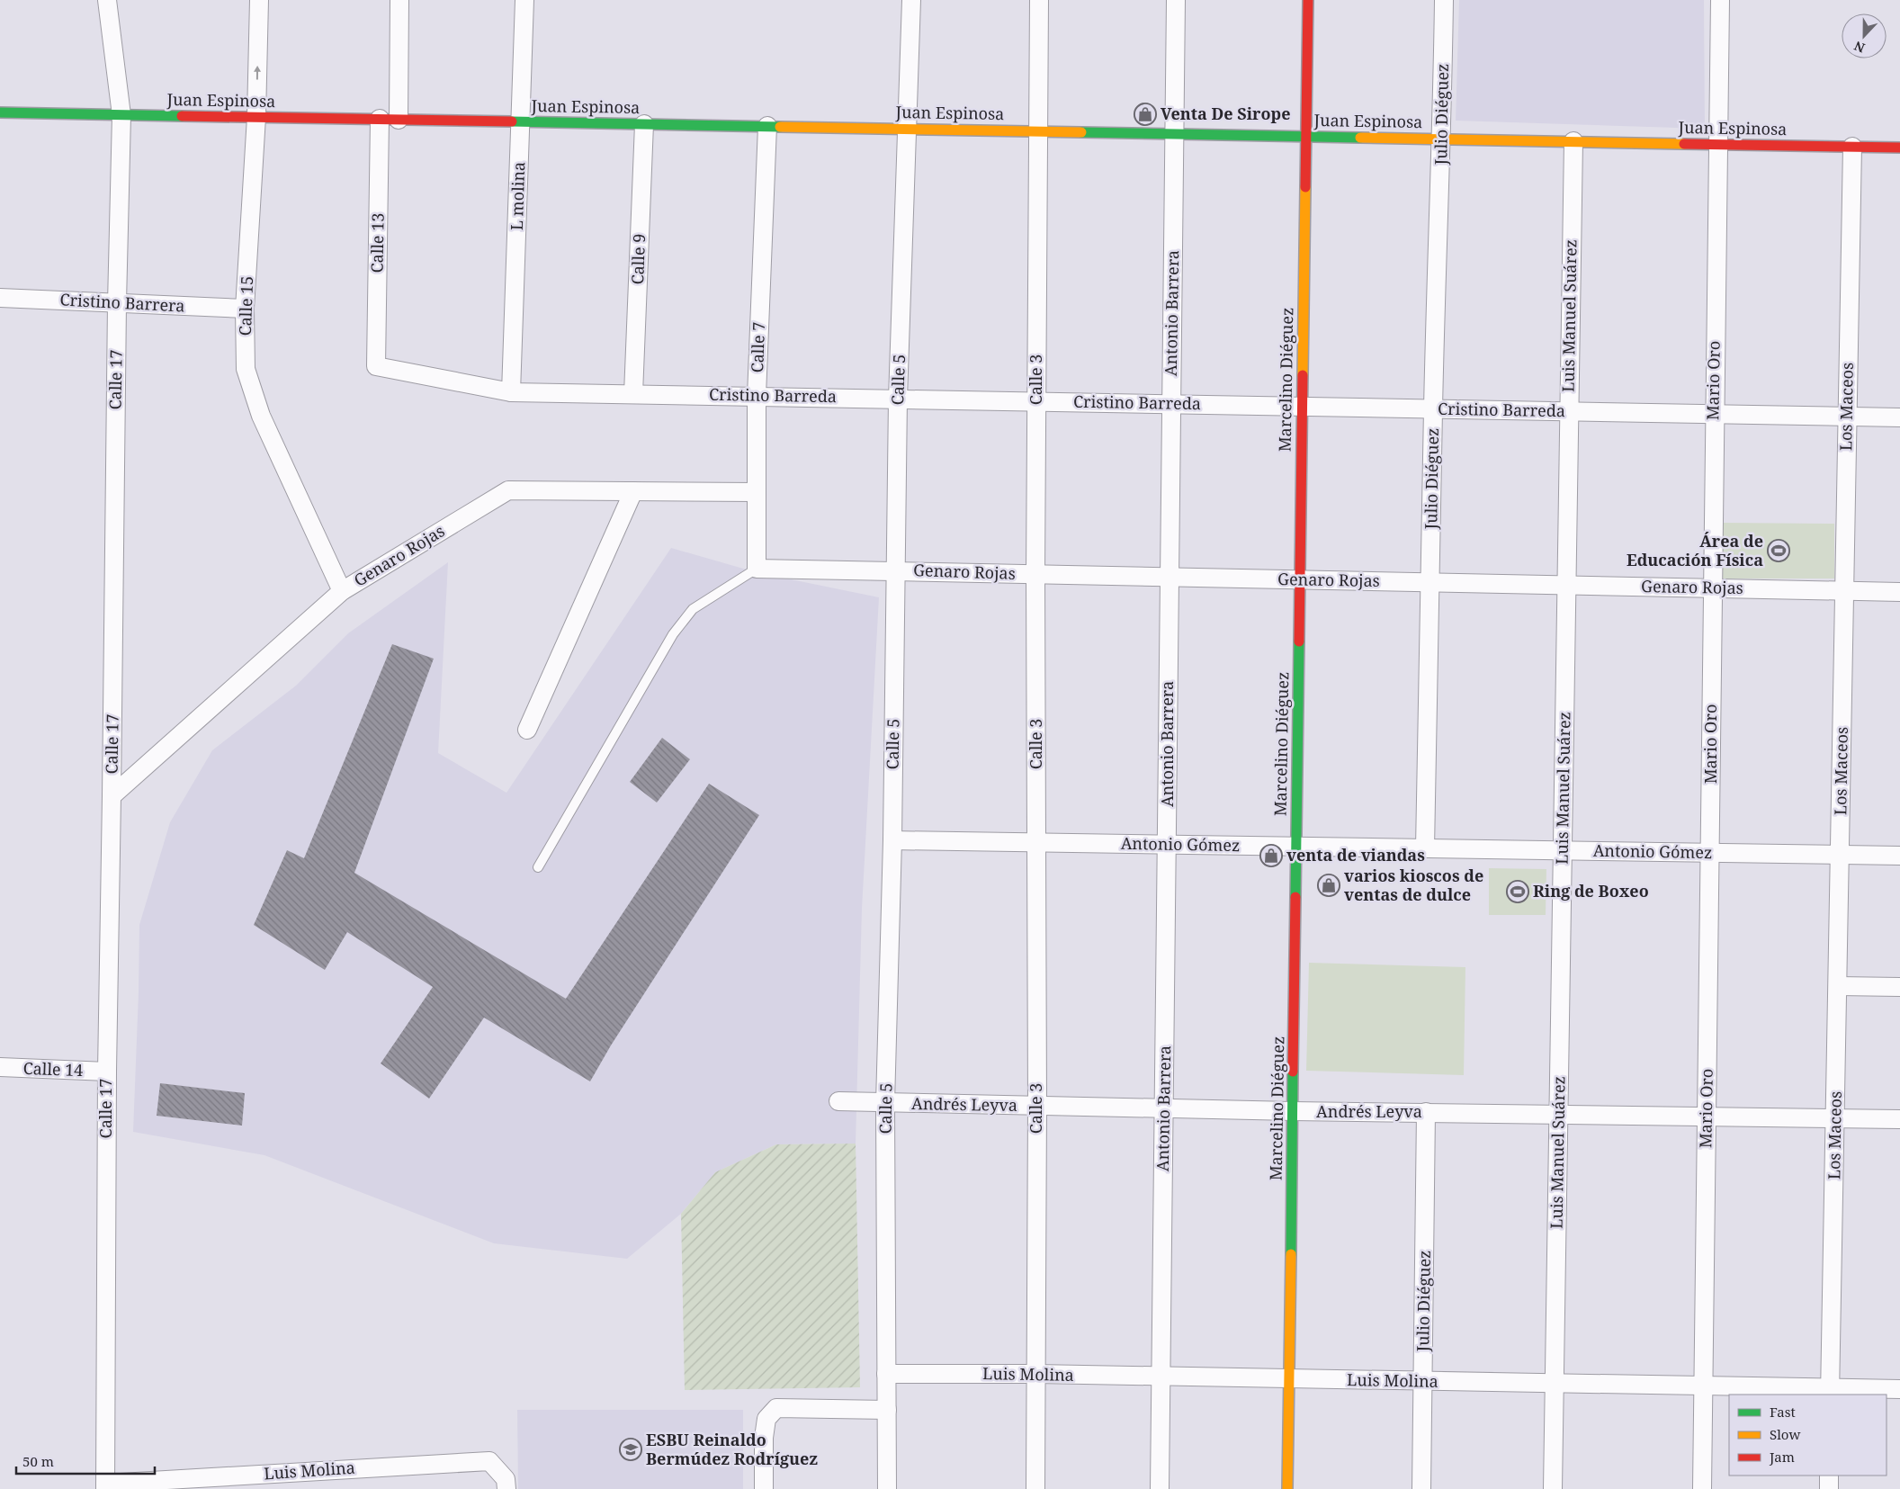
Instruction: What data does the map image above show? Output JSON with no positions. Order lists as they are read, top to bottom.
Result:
{
  "streets": {
    "street": [
      "Juan Espinosa",
      "Julio Diéguez",
      "L molina",
      "Calle 13",
      "Calle 9",
      "Cristino Barrera",
      "Calle 15",
      "Antonio Barrera",
      "Luis Manuel Suárez",
      "Calle 7",
      "Calle 17",
      "Calle 5",
      "Calle 3",
      "Marcelino Diéguez",
      "Mario Oro",
      "Cristino Barreda",
      "Los Maceos",
      "Genaro Rojas",
      "Antonio Gómez",
      "Calle 14",
      "Andrés Leyva",
      "Luis Molina"
    ]
  },
  "crossings": [
    ["Juan Espinosa", "Julio Diéguez"],
    ["Juan Espinosa", "L molina"],
    ["Juan Espinosa", "Calle 13"],
    ["Juan Espinosa", "Calle 9"],
    ["Juan Espinosa", "Calle 15"],
    ["Juan Espinosa", "Antonio Barrera"],
    ["Juan Espinosa", "Luis Manuel Suárez"],
    ["Juan Espinosa", "Calle 7"],
    ["Juan Espinosa", "Calle 17"],
    ["Juan Espinosa", "Calle 5"],
    ["Juan Espinosa", "Calle 3"],
    ["Juan Espinosa", "Marcelino Diéguez"],
    ["Juan Espinosa", "Mario Oro"],
    ["Juan Espinosa", "Los Maceos"],
    ["Julio Diéguez", "Cristino Barreda"],
    ["Julio Diéguez", "Genaro Rojas"],
    ["Julio Diéguez", "Antonio Gómez"],
    ["Julio Diéguez", "Andrés Leyva"],
    ["Julio Diéguez", "Luis Molina"],
    ["L molina", "Cristino Barreda"],
    ["Calle 13", "Cristino Barreda"],
    ["Calle 9", "Cristino Barreda"],
    ["Cristino Barrera", "Calle 15"],
    ["Cristino Barrera", "Calle 17"],
    ["Calle 15", "Genaro Rojas"],
    ["Antonio Barrera", "Cristino Barreda"],
    ["Antonio Barrera", "Genaro Rojas"],
    ["Antonio Barrera", "Antonio Gómez"],
    ["Antonio Barrera", "Andrés Leyva"],
    ["Antonio Barrera", "Luis Molina"],
    ["Luis Manuel Suárez", "Cristino Barreda"],
    ["Luis Manuel Suárez", "Genaro Rojas"],
    ["Luis Manuel Suárez", "Antonio Gómez"],
    ["Luis Manuel Suárez", "Andrés Leyva"],
    ["Luis Manuel Suárez", "Luis Molina"],
    ["Calle 7", "Cristino Barreda"],
    ["Calle 7", "Genaro Rojas"],
    ["Calle 17", "Genaro Rojas"],
    ["Calle 17", "Calle 14"],
    ["Calle 17", "Luis Molina"],
    ["Calle 5", "Cristino Barreda"],
    ["Calle 5", "Genaro Rojas"],
    ["Calle 5", "Antonio Gómez"],
    ["Calle 5", "Andrés Leyva"],
    ["Calle 5", "Luis Molina"],
    ["Calle 3", "Cristino Barreda"],
    ["Calle 3", "Genaro Rojas"],
    ["Calle 3", "Antonio Gómez"],
    ["Calle 3", "Andrés Leyva"],
    ["Calle 3", "Luis Molina"],
    ["Marcelino Diéguez", "Cristino Barreda"],
    ["Marcelino Diéguez", "Genaro Rojas"],
    ["Marcelino Diéguez", "Antonio Gómez"],
    ["Marcelino Diéguez", "Andrés Leyva"],
    ["Marcelino Diéguez", "Luis Molina"],
    ["Mario Oro", "Cristino Barreda"],
    ["Mario Oro", "Genaro Rojas"],
    ["Mario Oro", "Antonio Gómez"],
    ["Mario Oro", "Andrés Leyva"],
    ["Mario Oro", "Luis Molina"],
    ["Cristino Barreda", "Los Maceos"],
    ["Los Maceos", "Genaro Rojas"],
    ["Los Maceos", "Antonio Gómez"],
    ["Los Maceos", "Andrés Leyva"],
    ["Los Maceos", "Luis Molina"]
  ],
  "places": {
    "shop": ["Venta De Sirope", "venta de viandas", "varios kioscos de ventas de dulce"],
    "sports": ["Área de Educación Física", "Ring de Boxeo"],
    "school or university": ["ESBU Reinaldo Bermúdez Rodríguez"]
  },
  "legend": ["Fast", "Slow", "Jam"],
  "scale_bar": "50 m",
  "north": "bottom"
}
